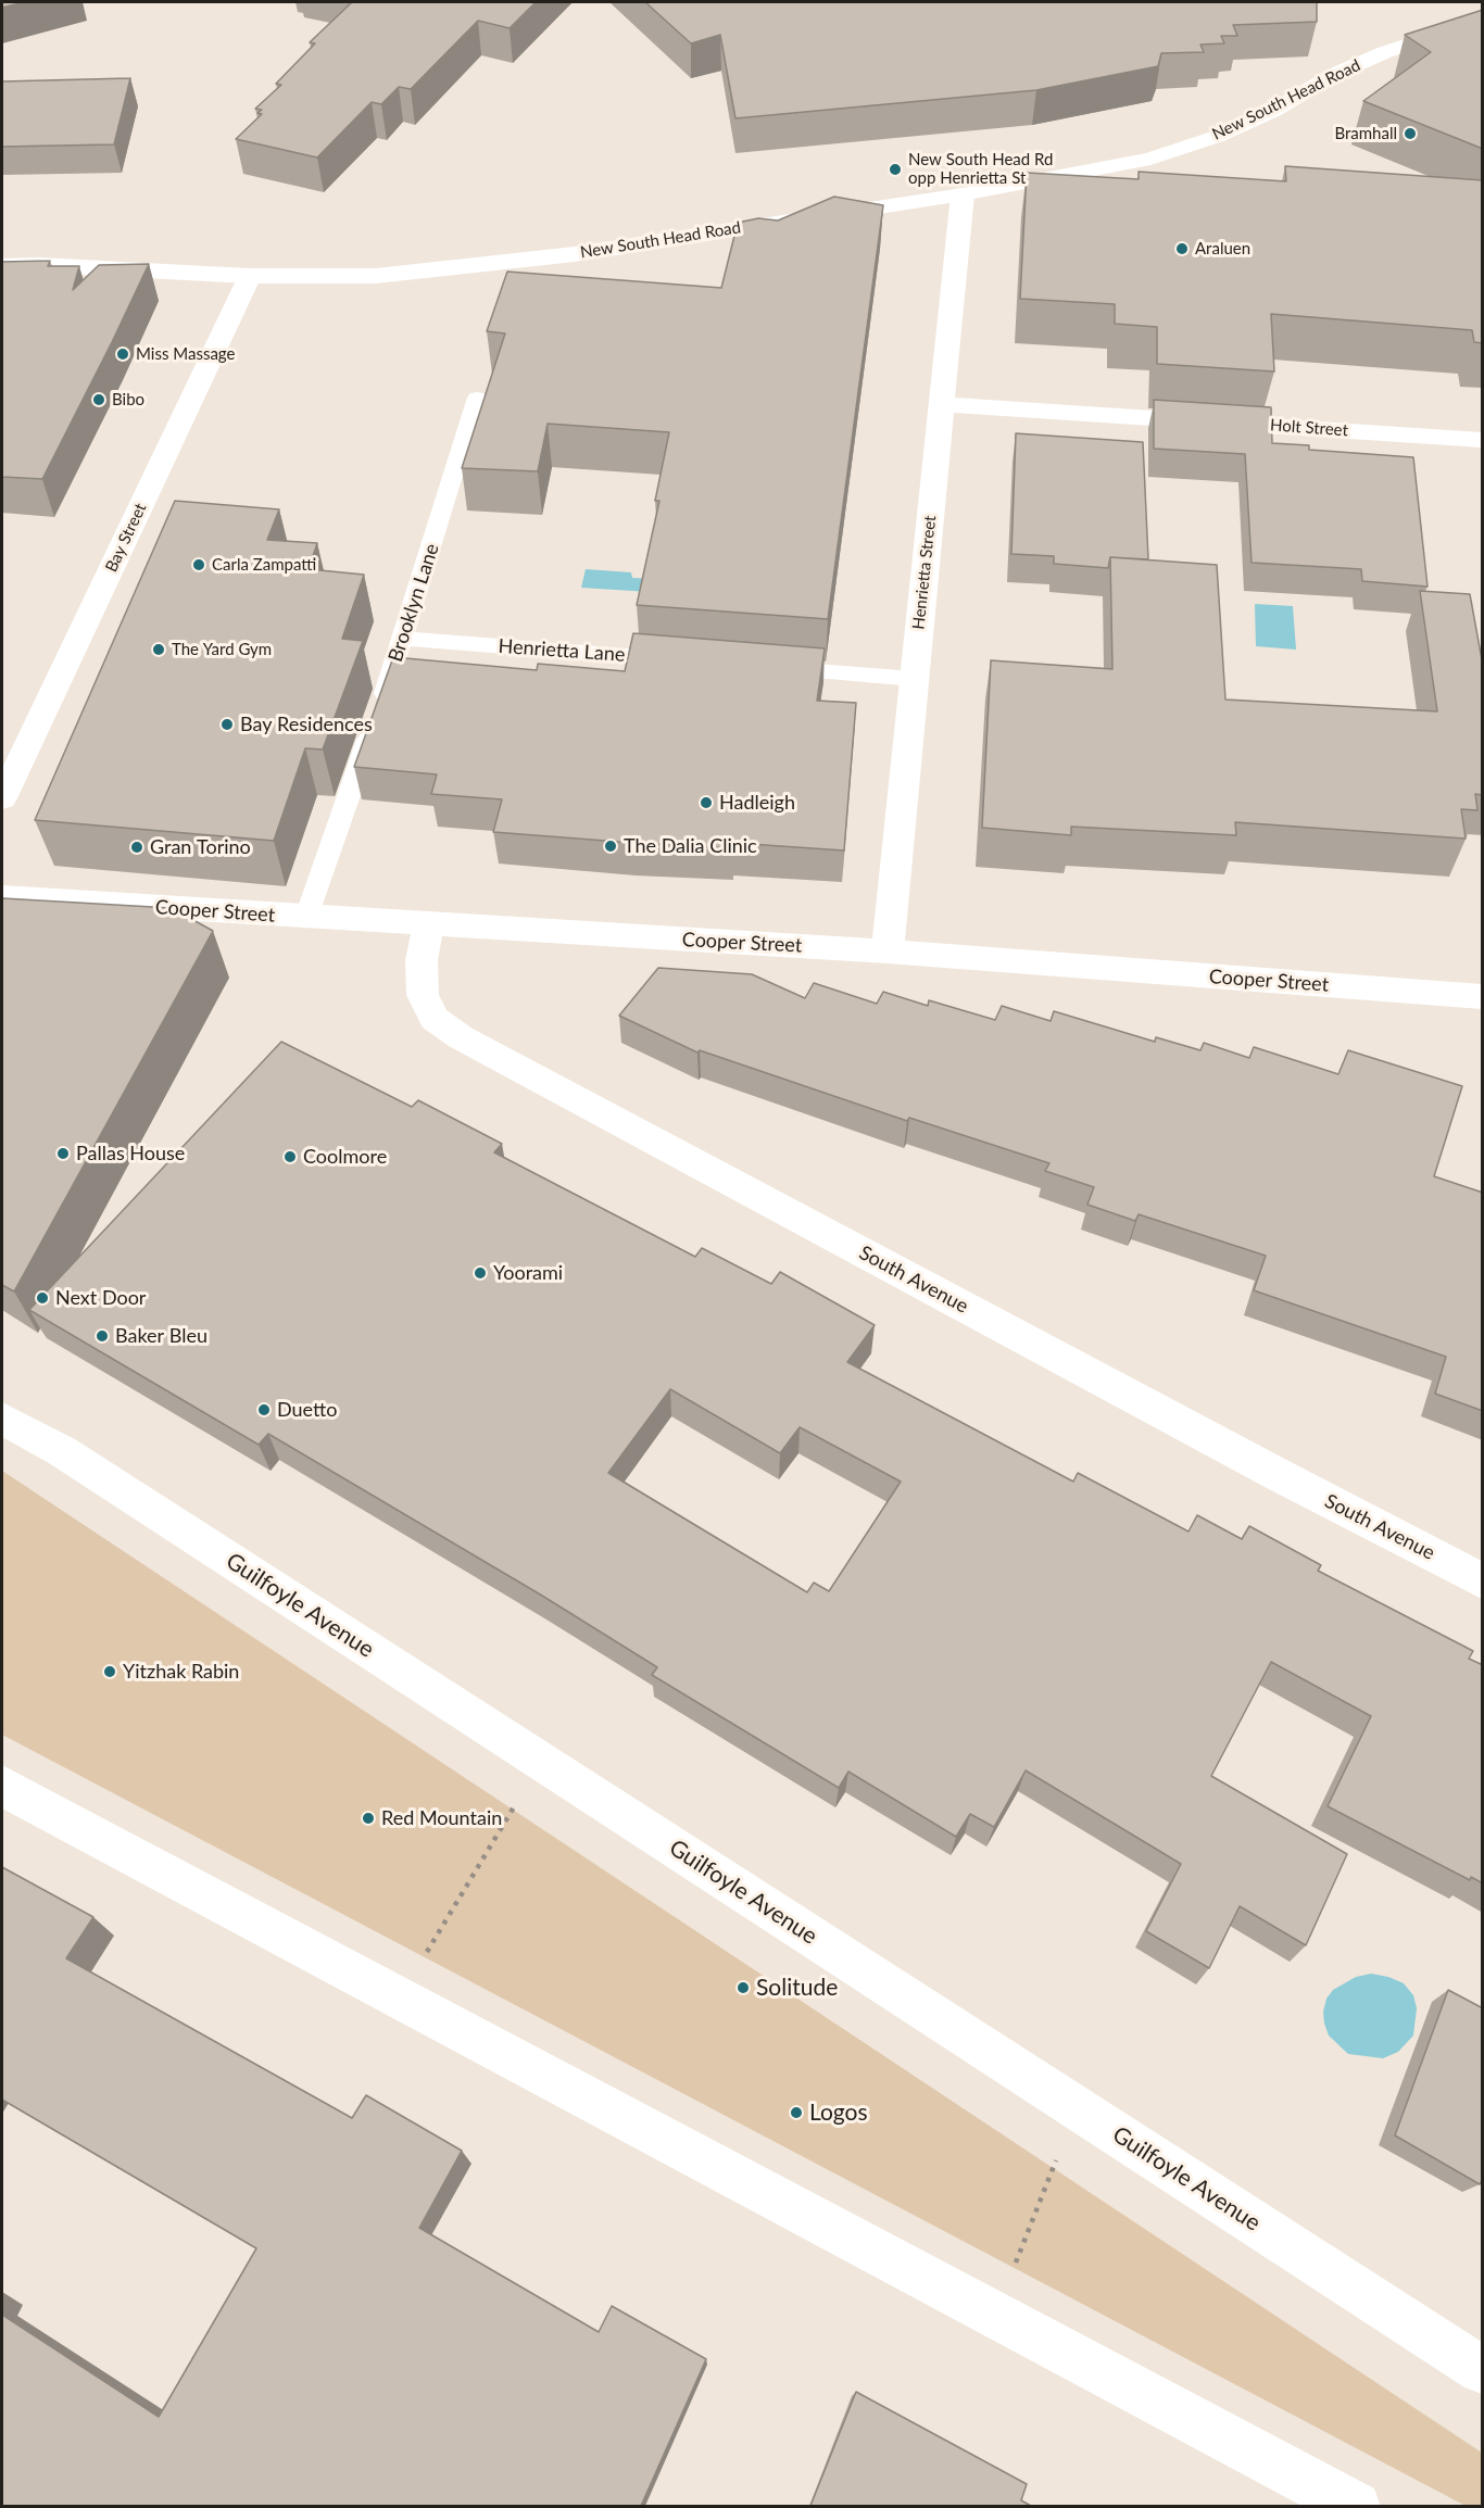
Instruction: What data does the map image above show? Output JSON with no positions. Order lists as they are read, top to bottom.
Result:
{
  "streets": {
    "street": [
      "New South Head Road",
      "Holt Street",
      "Bay Street",
      "Henrietta Street",
      "Cooper Street",
      "South Avenue",
      "Guilfoyle Avenue"
    ],
    "lane": ["Brooklyn Lane", "Henrietta Lane"]
  },
  "crossings": [
    ["New South Head Road", "Bay Street"],
    ["New South Head Road", "Henrietta Street"],
    ["Holt Street", "Henrietta Street"],
    ["Henrietta Street", "Cooper Street"],
    ["Brooklyn Lane", "Henrietta Lane"],
    ["Brooklyn Lane", "Cooper Street"],
    ["Cooper Street", "South Avenue"]
  ],
  "places": [
    "Bramhall",
    "New South Head Rd opp Henrietta St",
    "Araluen",
    "Miss Massage",
    "Bibo",
    "Carla Zampatti",
    "The Yard Gym",
    "Bay Residences",
    "Hadleigh",
    "The Dalia Clinic",
    "Gran Torino",
    "Pallas House",
    "Coolmore",
    "Yoorami",
    "Next Door",
    "Baker Bleu",
    "Duetto",
    "Yitzhak Rabin",
    "Red Mountain",
    "Solitude",
    "Logos"
  ]
}
